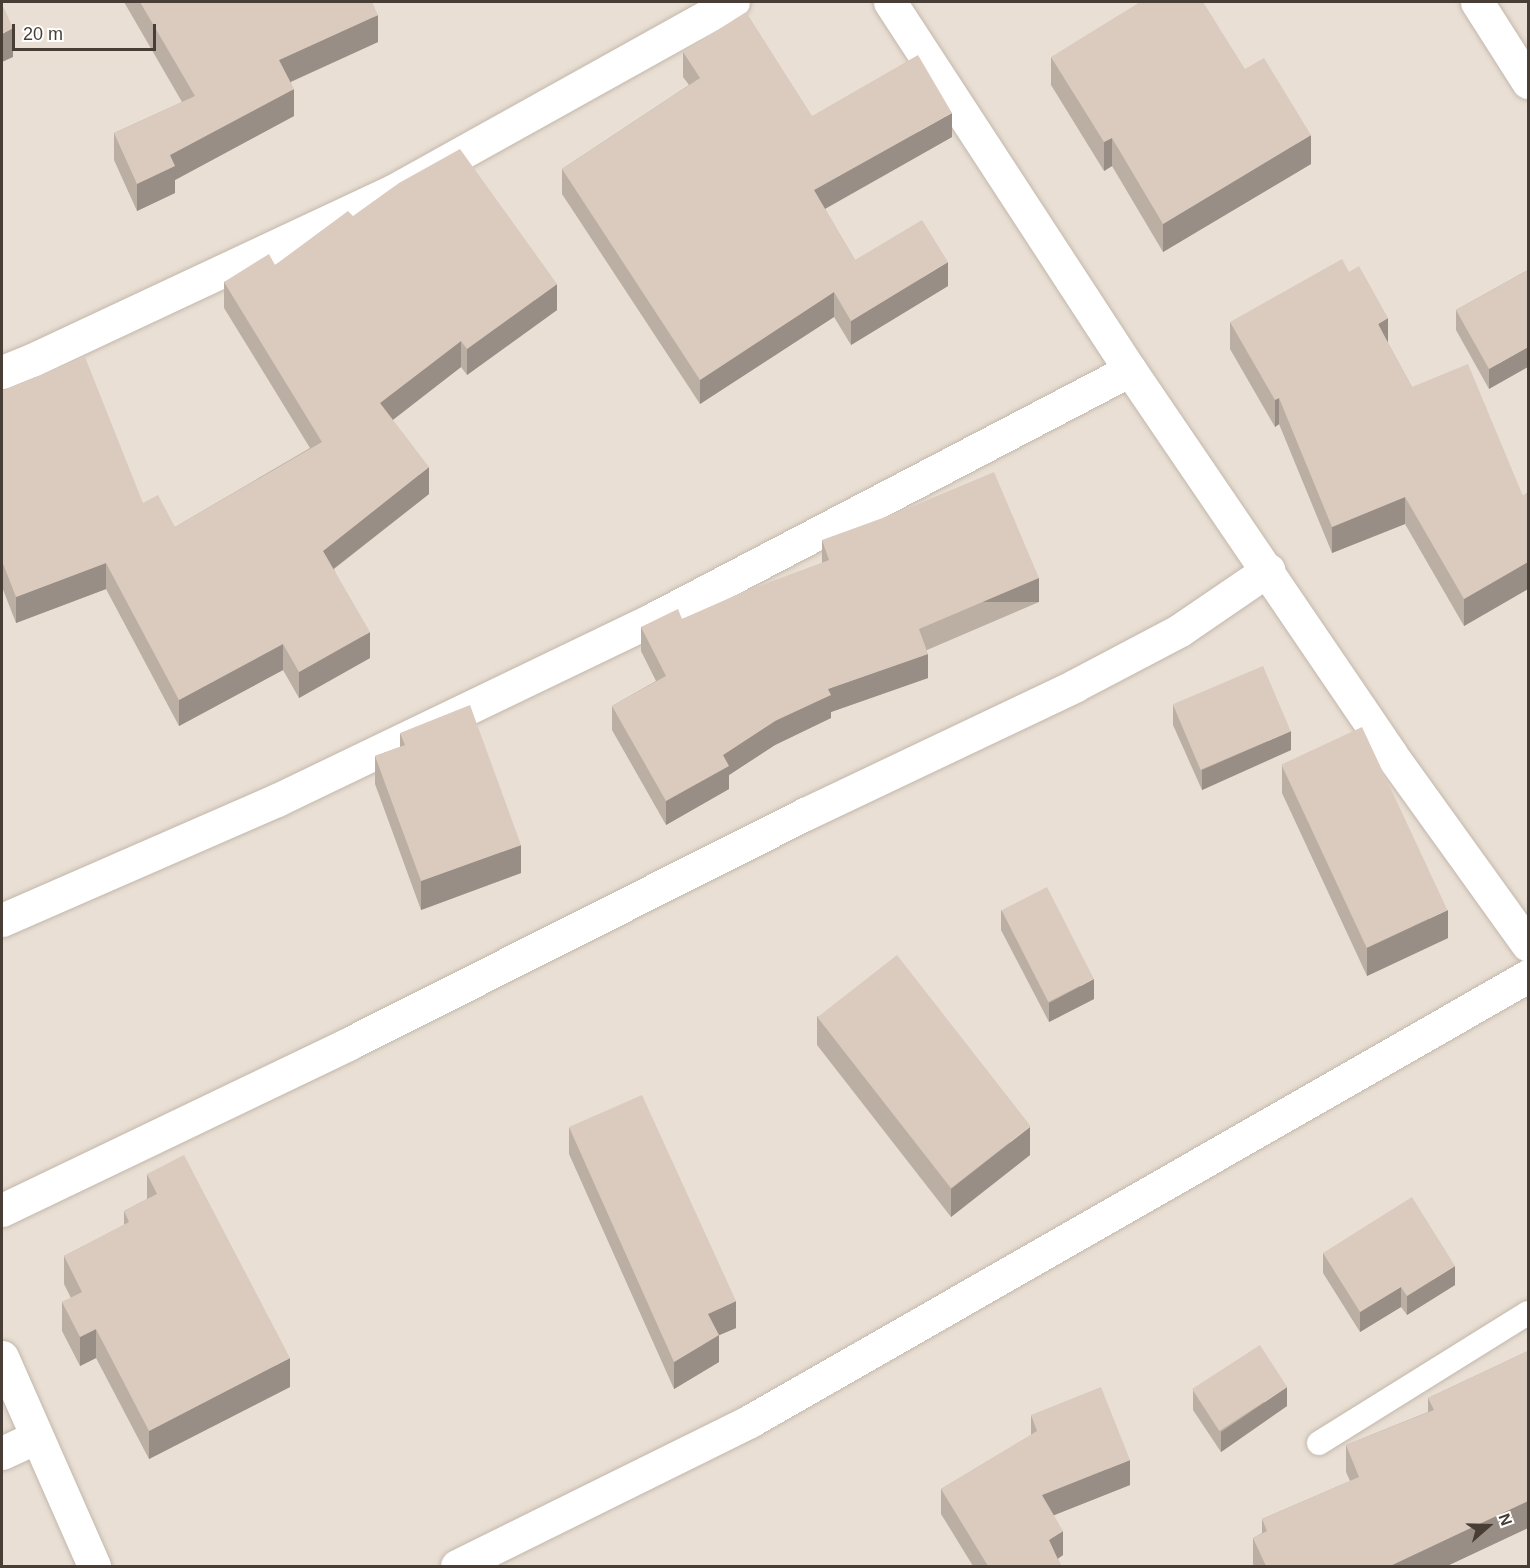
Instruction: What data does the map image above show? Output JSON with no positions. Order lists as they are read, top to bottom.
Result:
{
  "scale_bar": "20 m",
  "north": "right"
}
